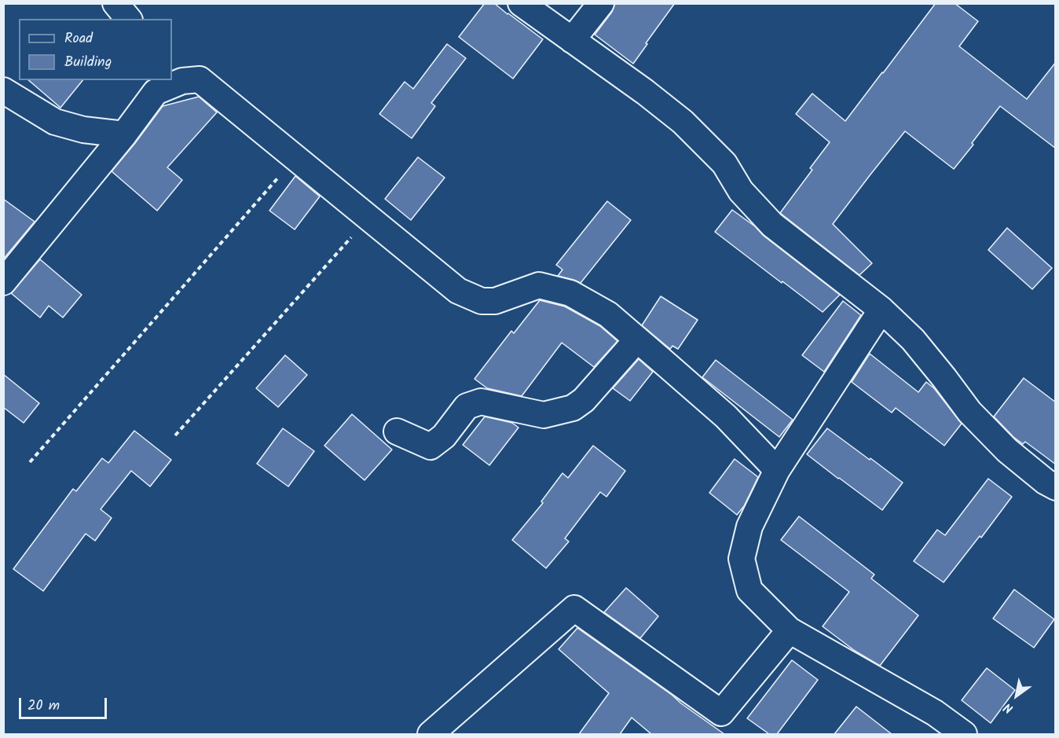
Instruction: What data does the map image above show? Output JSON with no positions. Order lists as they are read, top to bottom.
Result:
{
  "legend": ["Road", "Building"],
  "scale_bar": "20 m",
  "north": "bottom left"
}
